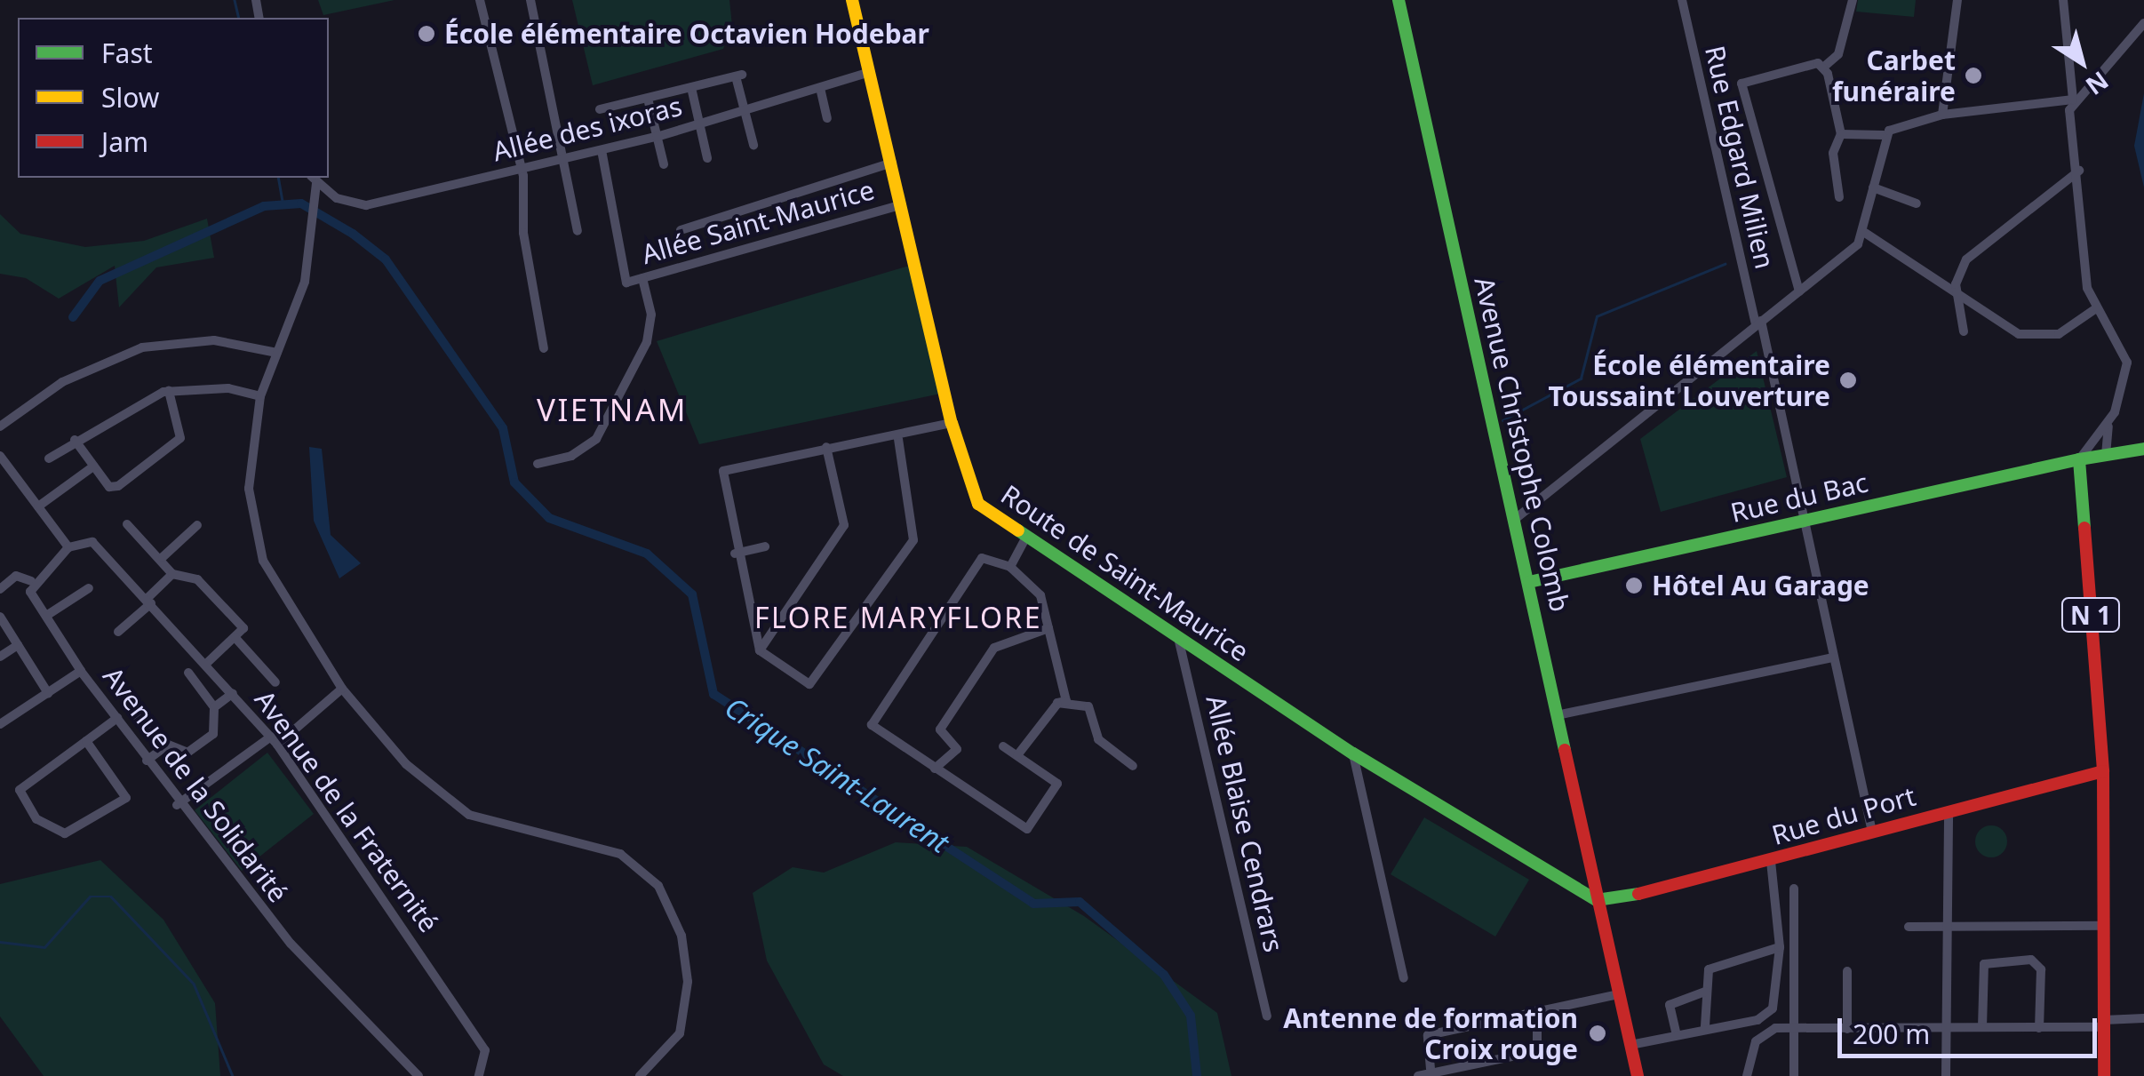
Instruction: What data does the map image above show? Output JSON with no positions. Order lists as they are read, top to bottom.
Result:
{
  "streets": {
    "street": [
      "Allée des ixoras",
      "Rue Edgard Milien",
      "Allée Saint-Maurice",
      "Avenue Christophe Colomb",
      "Rue du Bac",
      "Route de Saint-Maurice",
      "N 1",
      "Avenue de la Solidarité",
      "Avenue de la Fraternité",
      "Rue du Port",
      "Allée Blaise Cendrars"
    ]
  },
  "crossings": [
    ["Allée des ixoras", "Allée Saint-Maurice"],
    ["Allée des ixoras", "Route de Saint-Maurice"],
    ["Rue Edgard Milien", "Rue du Bac"],
    ["Rue Edgard Milien", "Rue du Port"],
    ["Allée Saint-Maurice", "Route de Saint-Maurice"],
    ["Avenue Christophe Colomb", "Rue du Bac"],
    ["Avenue Christophe Colomb", "Route de Saint-Maurice"],
    ["Avenue Christophe Colomb", "Rue du Port"],
    ["Rue du Bac", "N 1"],
    ["Route de Saint-Maurice", "Rue du Port"],
    ["Route de Saint-Maurice", "Allée Blaise Cendrars"],
    ["N 1", "Rue du Port"]
  ],
  "districts": ["VIETNAM", "FLORE MARYFLORE"],
  "water": ["Crique Saint-Laurent"],
  "places": [
    "École élémentaire Octavien Hodebar",
    "Carbet funéraire",
    "École élémentaire Toussaint Louverture",
    "Hôtel Au Garage",
    "Antenne de formation Croix rouge"
  ],
  "legend": ["Fast", "Slow", "Jam"],
  "scale_bar": "200 m",
  "north": "bottom right"
}
